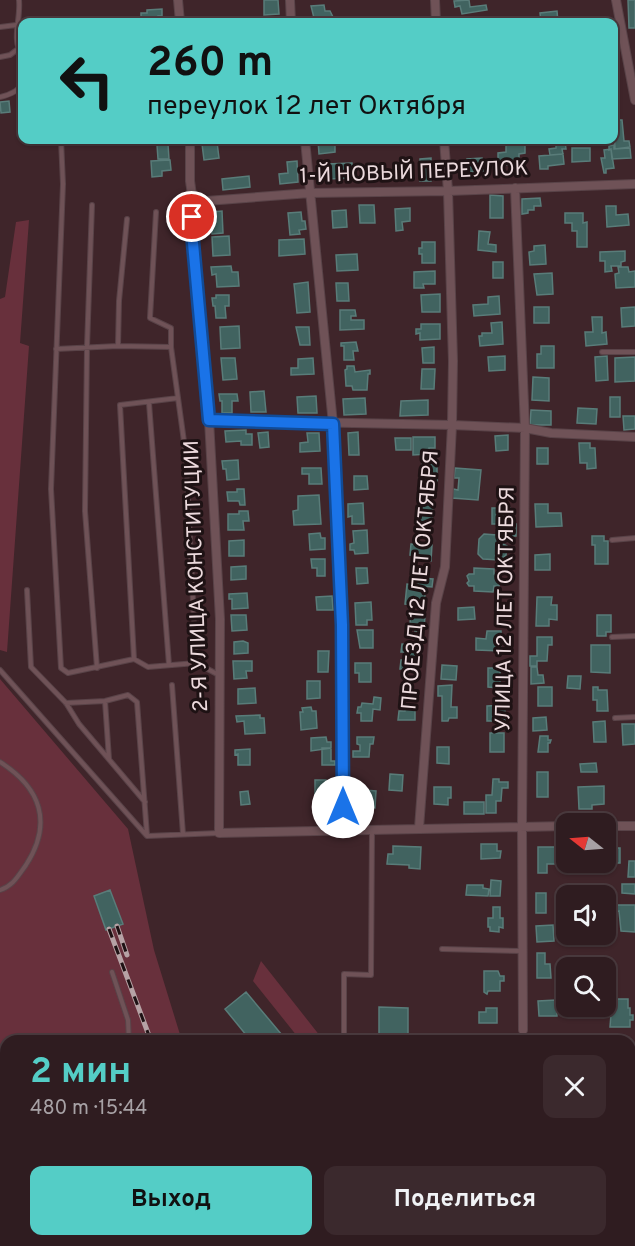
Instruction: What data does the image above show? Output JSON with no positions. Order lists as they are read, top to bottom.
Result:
{
  "streets": {
    "street": [
      "1-Й НОВЫЙ ПЕРЕУЛОК",
      "2-Я УЛИЦА КОНСТИТУЦИИ",
      "ПРОЕЗД 12 ЛЕТ ОКТЯБРЯ",
      "УЛИЦА 12 ЛЕТ ОКТЯБРЯ"
    ]
  },
  "crossings": [
    ["1-Й НОВЫЙ ПЕРЕУЛОК", "2-Я УЛИЦА КОНСТИТУЦИИ"],
    ["1-Й НОВЫЙ ПЕРЕУЛОК", "ПРОЕЗД 12 ЛЕТ ОКТЯБРЯ"],
    ["1-Й НОВЫЙ ПЕРЕУЛОК", "УЛИЦА 12 ЛЕТ ОКТЯБРЯ"]
  ],
  "north": "left",
  "page": {
    "turn": ["260 m", "переулок 12 лет Октября"],
    "heading": ["2 мин", "480 m · 15:44"],
    "buttons": ["Выход", "Поделиться"]
  }
}
